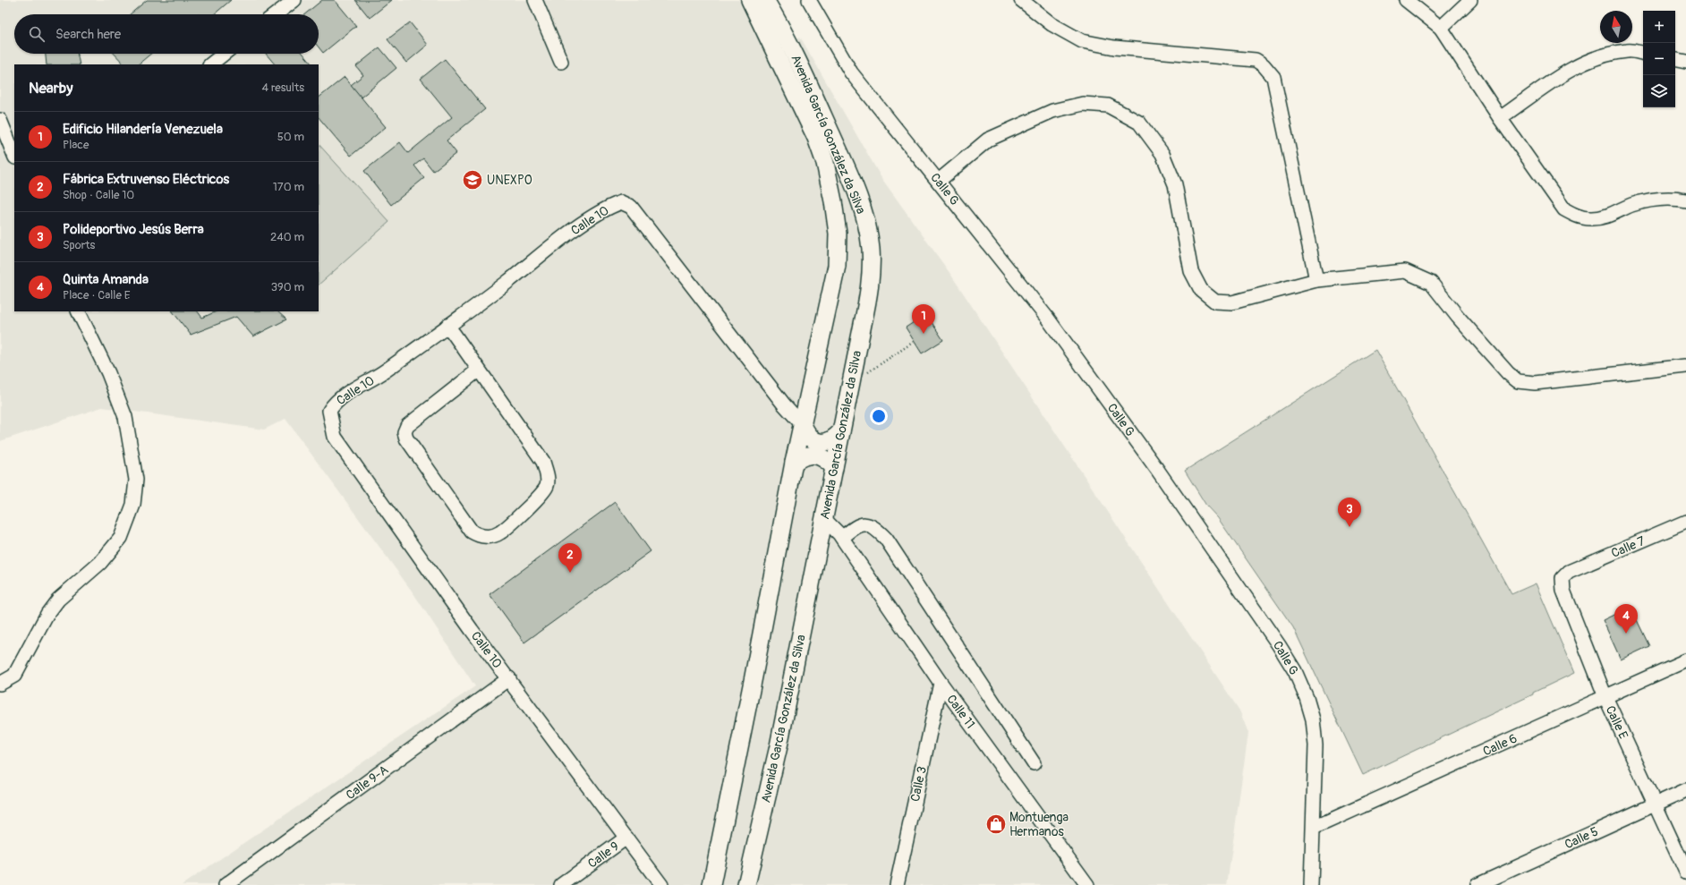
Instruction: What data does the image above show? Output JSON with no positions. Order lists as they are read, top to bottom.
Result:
{
  "streets": {
    "main road": ["Avenida García González da Silva"],
    "street": [
      "Calle G",
      "Calle 10",
      "Calle 7",
      "Calle 11",
      "Calle E",
      "Calle 6",
      "Calle 9-A",
      "Calle 3",
      "Calle 5",
      "Calle 9"
    ]
  },
  "crossings": [
    ["Avenida García González da Silva", "Calle 10"],
    ["Avenida García González da Silva", "Calle 11"],
    ["Calle G", "Calle 6"],
    ["Calle 10", "Calle 9-A"],
    ["Calle 10", "Calle 9"],
    ["Calle 7", "Calle E"],
    ["Calle 11", "Calle 3"],
    ["Calle E", "Calle 6"],
    ["Calle E", "Calle 5"]
  ],
  "places": {
    "school or university": ["UNEXPO"],
    "shop": ["Montuenga Hermanos"]
  },
  "north": "top",
  "page": {
    "map_buttons": ["+", "−"],
    "search": "Search here",
    "heading": ["Nearby", "4 results"],
    "list": [
      {
        "mark": "1",
        "name": "Edificio Hilandería Venezuela",
        "note": "Place",
        "value": "50 m"
      },
      {
        "mark": "2",
        "name": "Fábrica Extruvenso Eléctricos",
        "note": "Shop · Calle 10",
        "value": "170 m"
      },
      {
        "mark": "3",
        "name": "Polideportivo Jesús Berra",
        "note": "Sports",
        "value": "240 m"
      },
      {
        "mark": "4",
        "name": "Quinta Amanda",
        "note": "Place · Calle E",
        "value": "390 m"
      }
    ],
    "pins": [
      "1",
      "3",
      "2",
      "4"
    ]
  }
}
